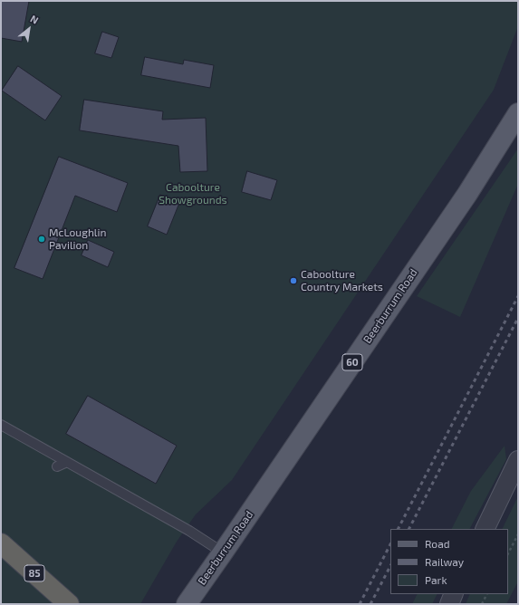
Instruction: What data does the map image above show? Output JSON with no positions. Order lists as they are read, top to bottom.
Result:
{
  "streets": {
    "highway": ["85"],
    "main road": ["Beerburrum Road", "60"]
  },
  "parks": ["Caboolture Showgrounds"],
  "places": ["McLoughlin Pavilion", "Caboolture Country Markets"],
  "legend": ["Road", "Railway", "Park"],
  "north": "top right"
}
